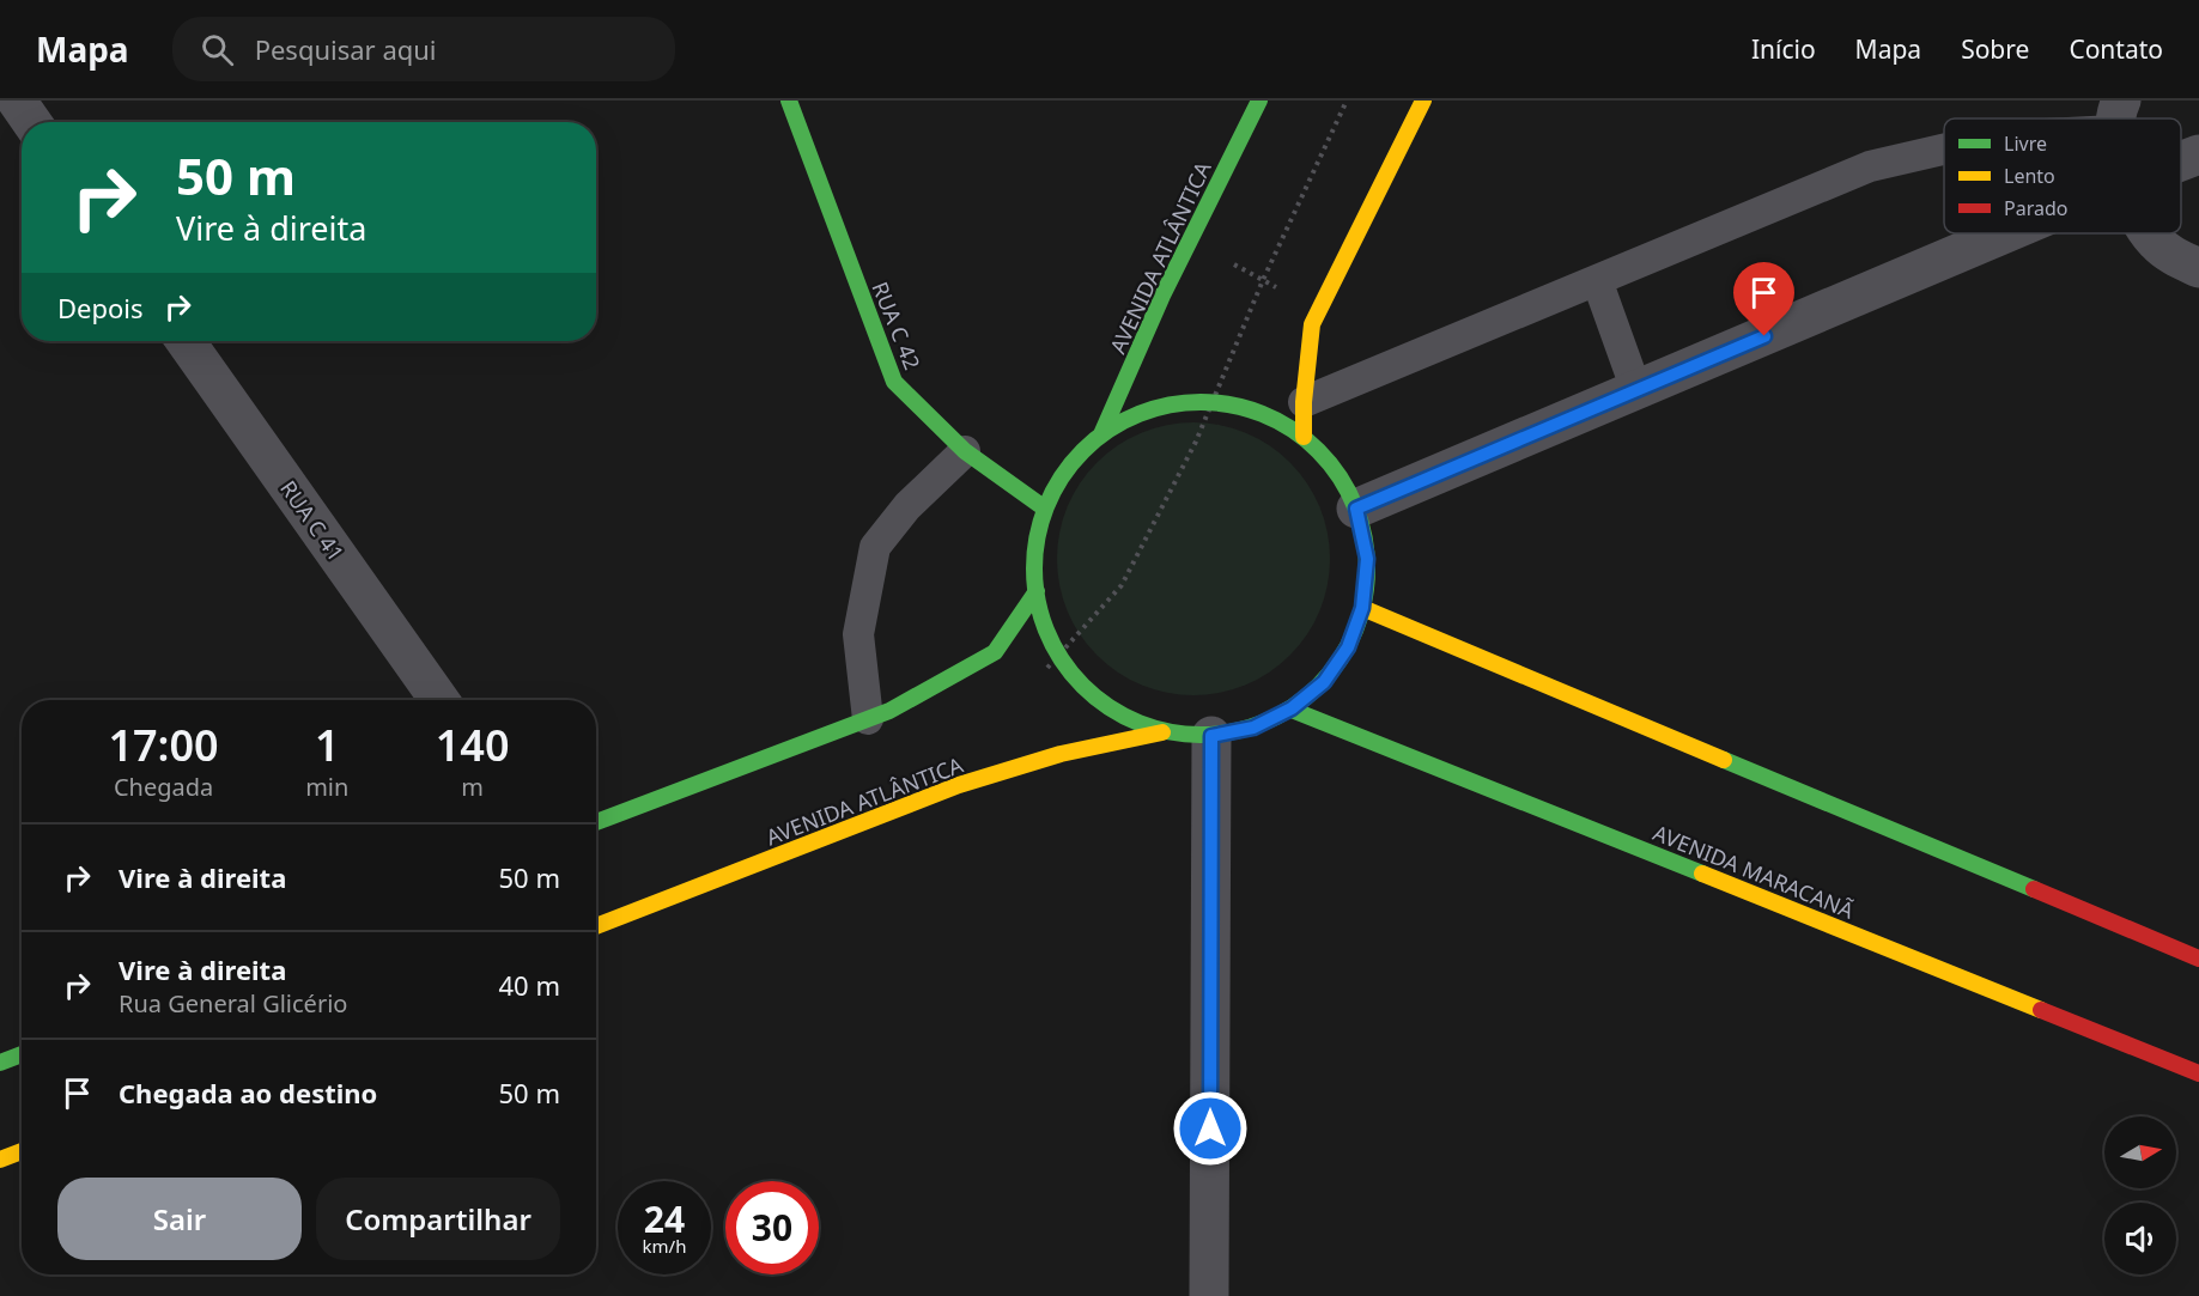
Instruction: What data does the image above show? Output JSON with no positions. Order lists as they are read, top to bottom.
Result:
{
  "streets": {
    "main road": ["AVENIDA ATLÂNTICA", "RUA C 42", "AVENIDA MARACANÃ"],
    "street": ["RUA C 41"]
  },
  "legend": ["Livre", "Lento", "Parado"],
  "north": "right",
  "page": {
    "header": "Mapa",
    "search": "Pesquisar aqui",
    "nav": [
      "Início",
      "Mapa",
      "Sobre",
      "Contato"
    ],
    "turn": ["50 m", "Vire à direita"],
    "then": "Depois",
    "eta": [
      "17:00",
      "Chegada",
      "1",
      "min",
      "140",
      "m"
    ],
    "list": [
      {
        "name": "Vire à direita",
        "value": "50 m"
      },
      {
        "name": "Vire à direita",
        "note": "Rua General Glicério",
        "value": "40 m"
      },
      {
        "name": "Chegada ao destino",
        "value": "50 m"
      }
    ],
    "buttons": ["Sair", "Compartilhar"],
    "speed": "24 km/h",
    "limit": "30"
  }
}
